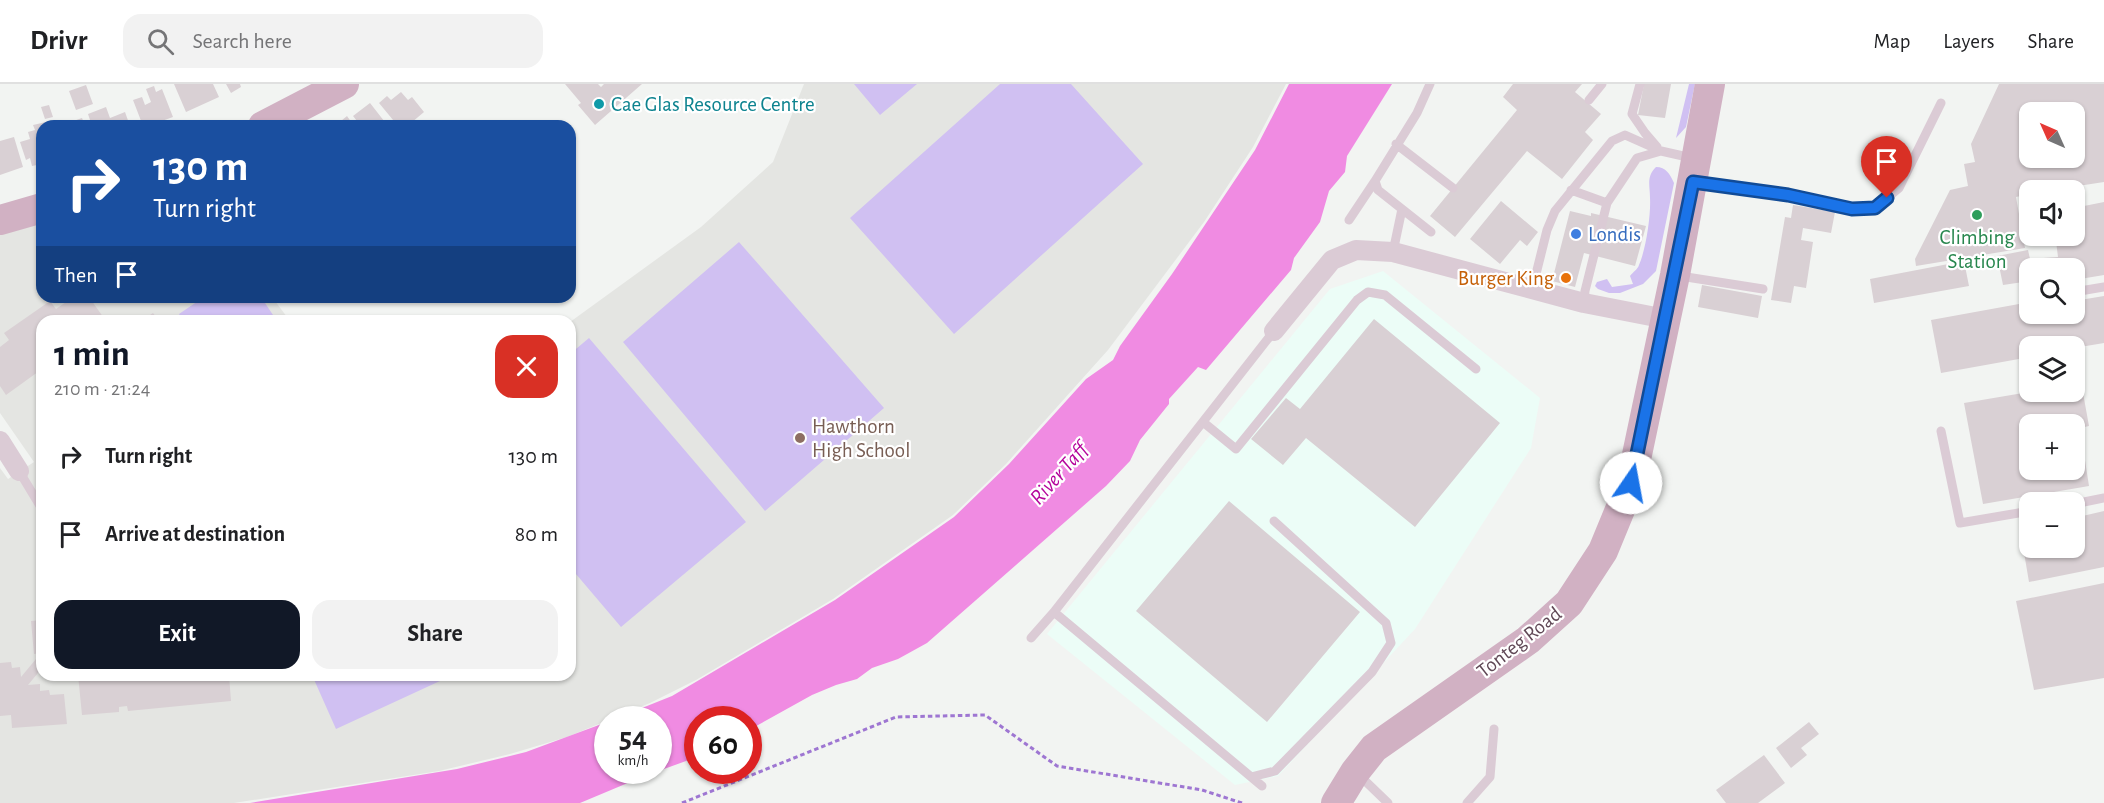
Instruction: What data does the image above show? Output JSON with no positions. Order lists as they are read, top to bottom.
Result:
{
  "streets": {
    "main road": ["Tonteg Road"]
  },
  "water": ["River Taff"],
  "places": [
    "Cae Glas Resource Centre",
    "Climbing Station",
    "Londis",
    "Burger King",
    "Hawthorn High School"
  ],
  "north": "top left",
  "page": {
    "header": "Drivr",
    "search": "Search here",
    "nav": ["Map", "Layers", "Share"],
    "map_buttons": ["+", "−"],
    "turn": ["130 m", "Turn right"],
    "then": "Then",
    "heading": ["1 min", "210 m · 21:24"],
    "list": [
      {
        "name": "Turn right",
        "value": "130 m"
      },
      {
        "name": "Arrive at destination",
        "value": "80 m"
      }
    ],
    "buttons": ["Exit", "Share"],
    "speed": "54 km/h",
    "limit": "60"
  }
}
